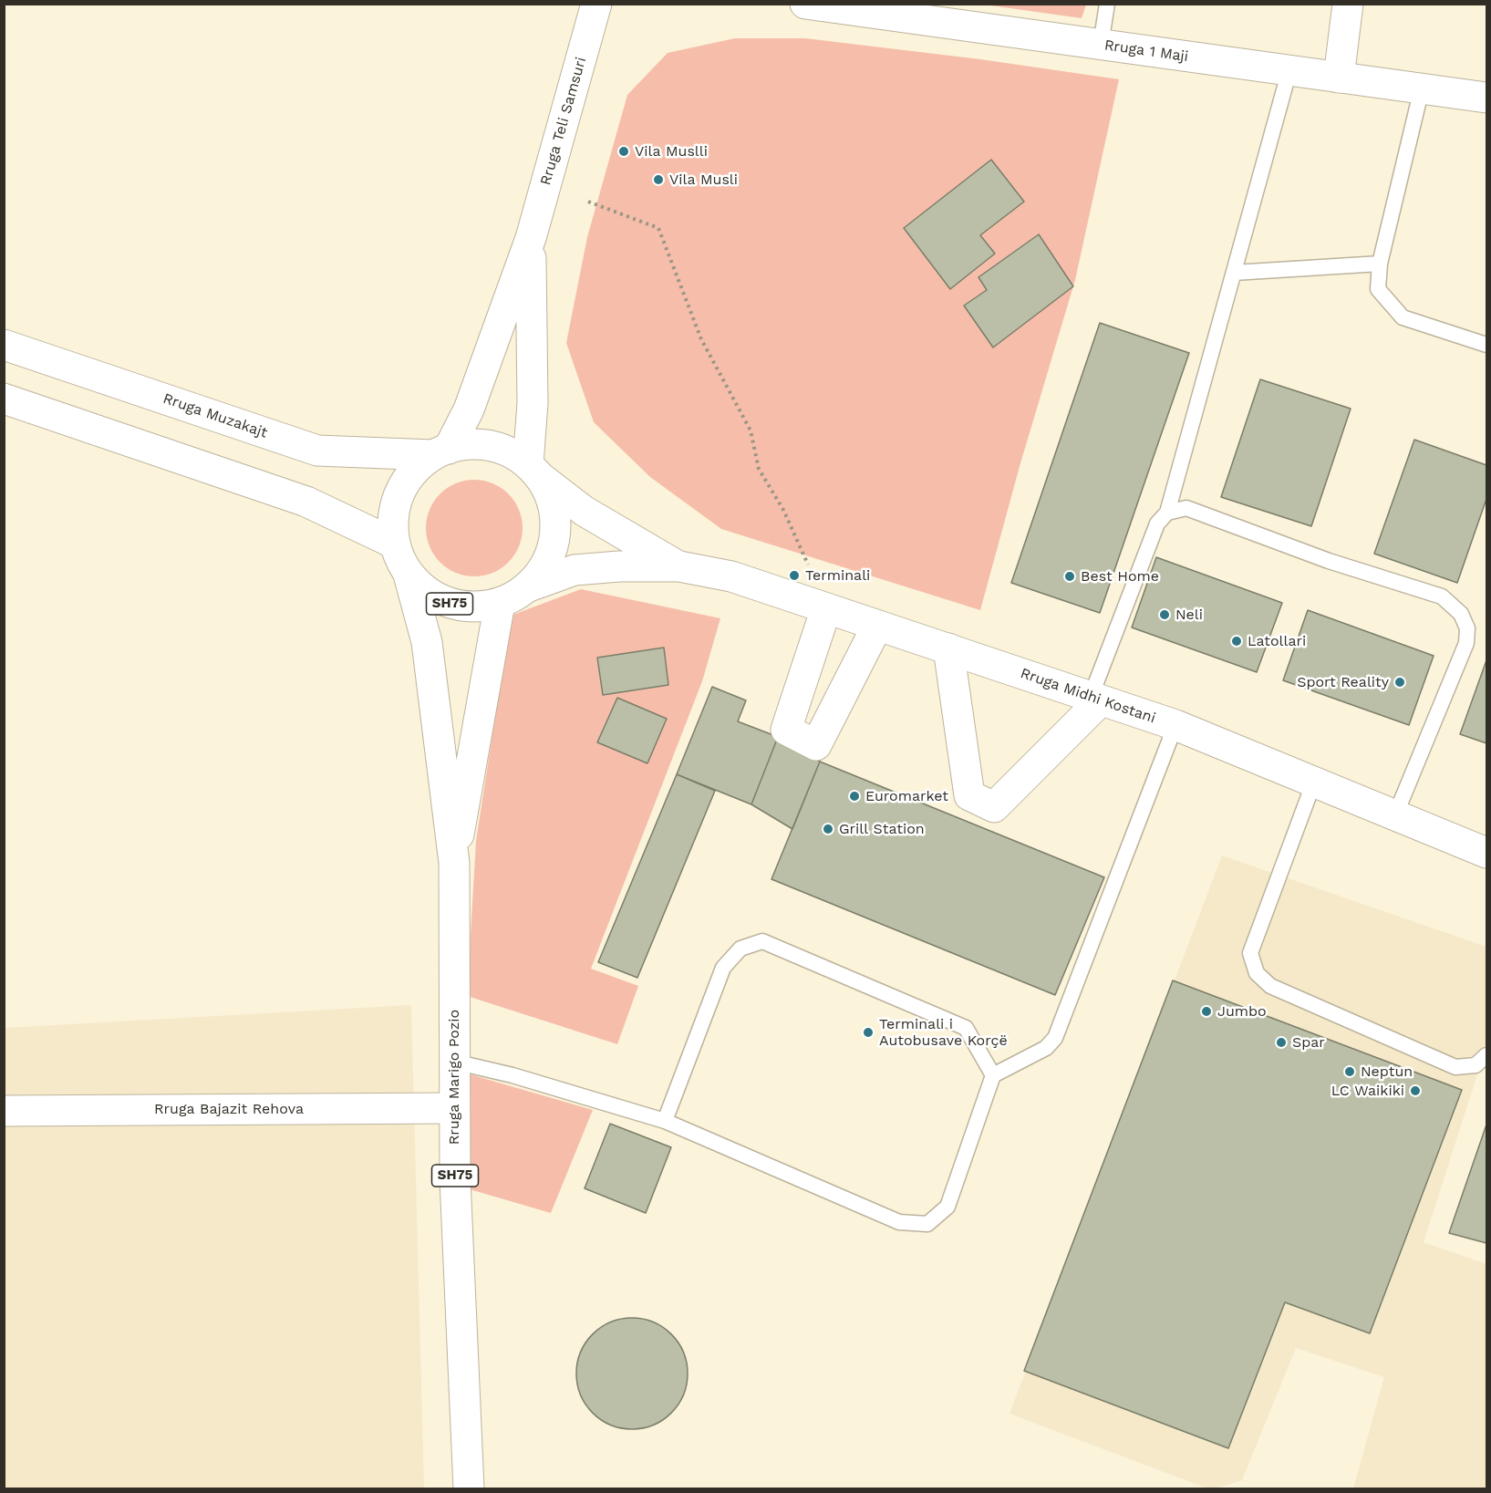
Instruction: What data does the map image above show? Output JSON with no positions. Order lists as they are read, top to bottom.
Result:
{
  "streets": {
    "main road": [
      "Rruga 1 Maji",
      "Rruga Teli Samsuri",
      "Rruga Muzakajt",
      "SH75",
      "Rruga Midhi Kostani",
      "Rruga Marigo Pozio",
      "Rruga Bajazit Rehova"
    ]
  },
  "crossings": [
    ["Rruga Teli Samsuri", "Rruga Muzakajt"],
    ["Rruga Teli Samsuri", "SH75"],
    ["Rruga Teli Samsuri", "Rruga Midhi Kostani"],
    ["Rruga Teli Samsuri", "Rruga Marigo Pozio"],
    ["Rruga Muzakajt", "SH75"],
    ["Rruga Muzakajt", "Rruga Midhi Kostani"],
    ["Rruga Muzakajt", "Rruga Marigo Pozio"],
    ["SH75", "Rruga Midhi Kostani"],
    ["SH75", "Rruga Marigo Pozio"],
    ["Rruga Midhi Kostani", "Rruga Marigo Pozio"],
    ["Rruga Marigo Pozio", "Rruga Bajazit Rehova"]
  ],
  "places": [
    "Vila Muslli",
    "Vila Musli",
    "Terminali",
    "Best Home",
    "Neli",
    "Latollari",
    "Sport Reality",
    "Euromarket",
    "Grill Station",
    "Jumbo",
    "Terminali i Autobusave Korçë",
    "Spar",
    "Neptun",
    "LC Waikiki"
  ]
}
